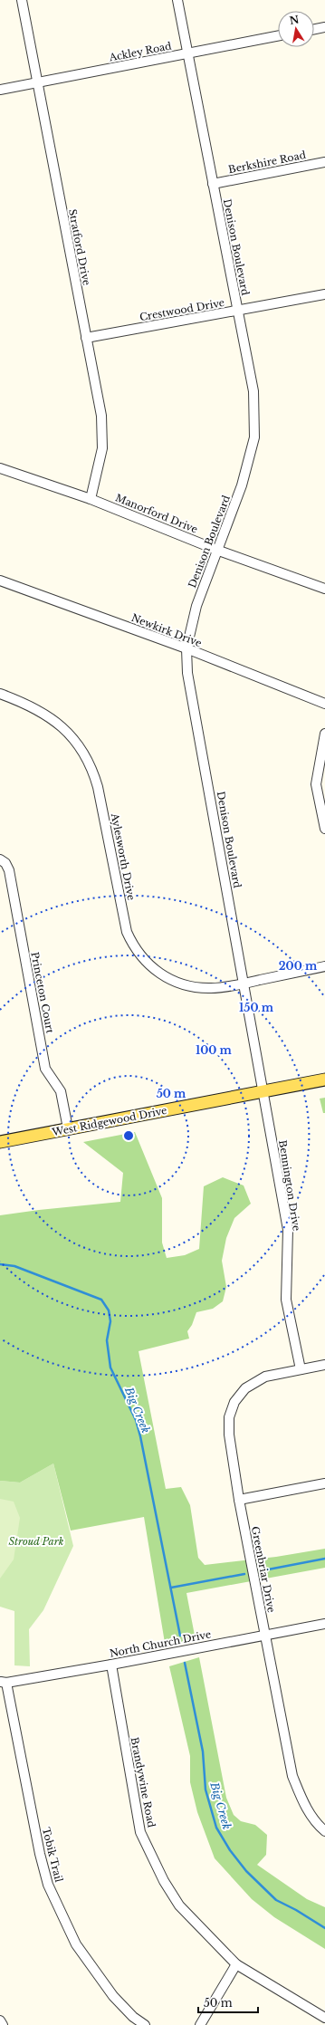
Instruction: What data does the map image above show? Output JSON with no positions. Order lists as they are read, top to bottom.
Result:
{
  "streets": {
    "main road": ["West Ridgewood Drive"],
    "street": [
      "Ackley Road",
      "Berkshire Road",
      "Stratford Drive",
      "Denison Boulevard",
      "Crestwood Drive",
      "Manorford Drive",
      "Newkirk Drive",
      "Aylesworth Drive",
      "Princeton Court",
      "Bennington Drive",
      "Greenbriar Drive",
      "North Church Drive",
      "Brandywine Road",
      "Tobik Trail"
    ]
  },
  "crossings": [
    ["Ackley Road", "Stratford Drive"],
    ["Ackley Road", "Denison Boulevard"],
    ["Berkshire Road", "Denison Boulevard"],
    ["Stratford Drive", "Crestwood Drive"],
    ["Stratford Drive", "Manorford Drive"],
    ["Denison Boulevard", "Crestwood Drive"],
    ["Denison Boulevard", "Manorford Drive"],
    ["Denison Boulevard", "Newkirk Drive"],
    ["Denison Boulevard", "Aylesworth Drive"],
    ["Denison Boulevard", "West Ridgewood Drive"],
    ["Denison Boulevard", "Bennington Drive"],
    ["Princeton Court", "West Ridgewood Drive"],
    ["West Ridgewood Drive", "Bennington Drive"],
    ["Bennington Drive", "Greenbriar Drive"],
    ["Greenbriar Drive", "North Church Drive"],
    ["North Church Drive", "Brandywine Road"],
    ["North Church Drive", "Tobik Trail"]
  ],
  "water": ["Big Creek"],
  "parks": ["Stroud Park"],
  "scale_bar": "50 m",
  "north": "top",
  "rings": [
    "200 m",
    "150 m",
    "100 m",
    "50 m"
  ]
}
